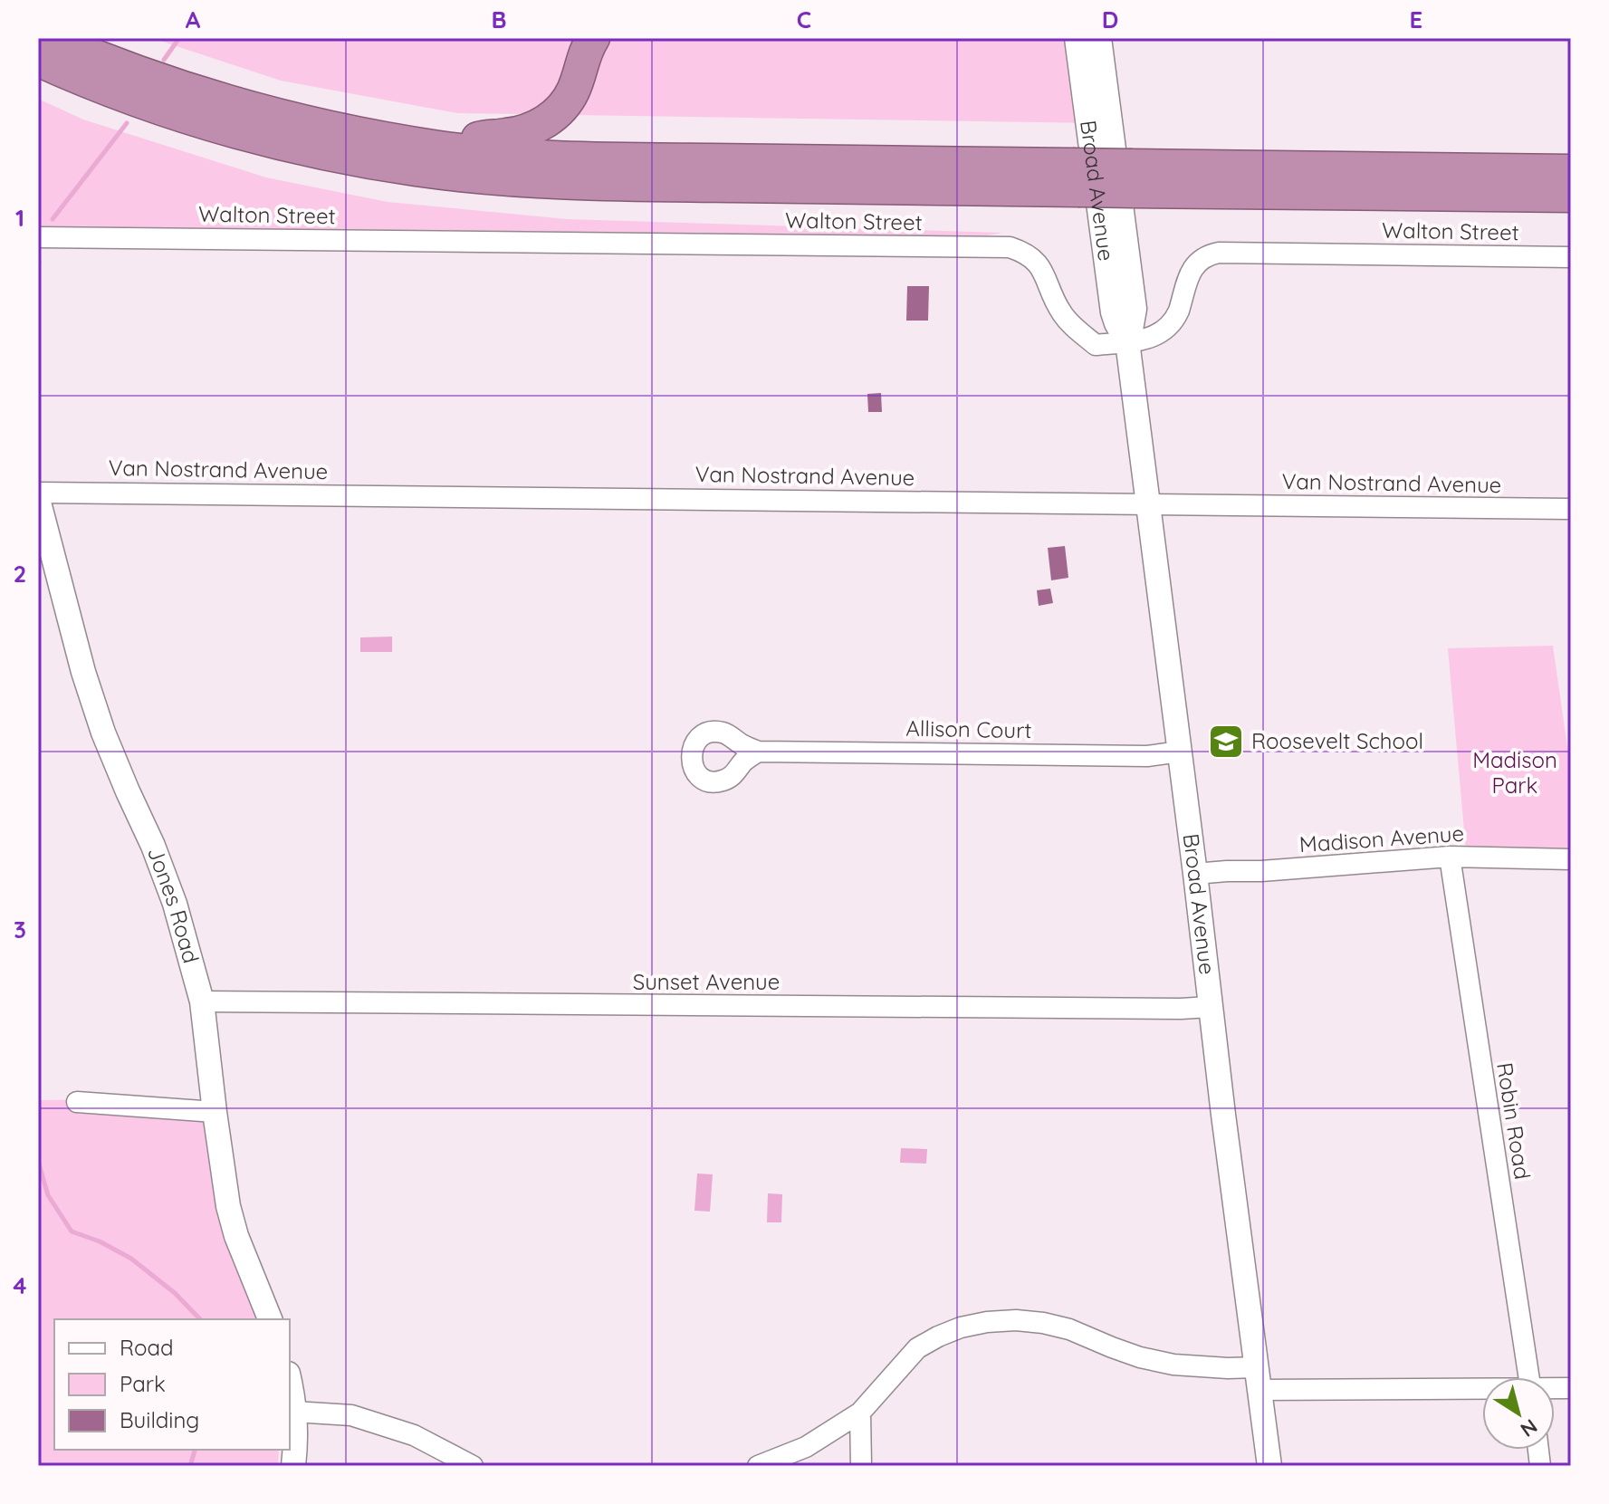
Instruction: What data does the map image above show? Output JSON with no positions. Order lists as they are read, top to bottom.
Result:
{
  "streets": {
    "street": [
      "Broad Avenue",
      "Walton Street",
      "Van Nostrand Avenue",
      "Allison Court",
      "Madison Avenue",
      "Jones Road",
      "Sunset Avenue",
      "Robin Road"
    ]
  },
  "crossings": [
    ["Broad Avenue", "Walton Street"],
    ["Broad Avenue", "Van Nostrand Avenue"],
    ["Broad Avenue", "Allison Court"],
    ["Broad Avenue", "Madison Avenue"],
    ["Broad Avenue", "Sunset Avenue"],
    ["Madison Avenue", "Robin Road"],
    ["Jones Road", "Sunset Avenue"]
  ],
  "parks": ["Madison Park"],
  "places": {
    "school or university": ["Roosevelt School"]
  },
  "legend": ["Road", "Park", "Building"],
  "north": "bottom right",
  "grid": {
    "columns": [
      "A",
      "B",
      "C",
      "D",
      "E"
    ],
    "rows": [
      "1",
      "2",
      "3",
      "4"
    ]
  }
}
